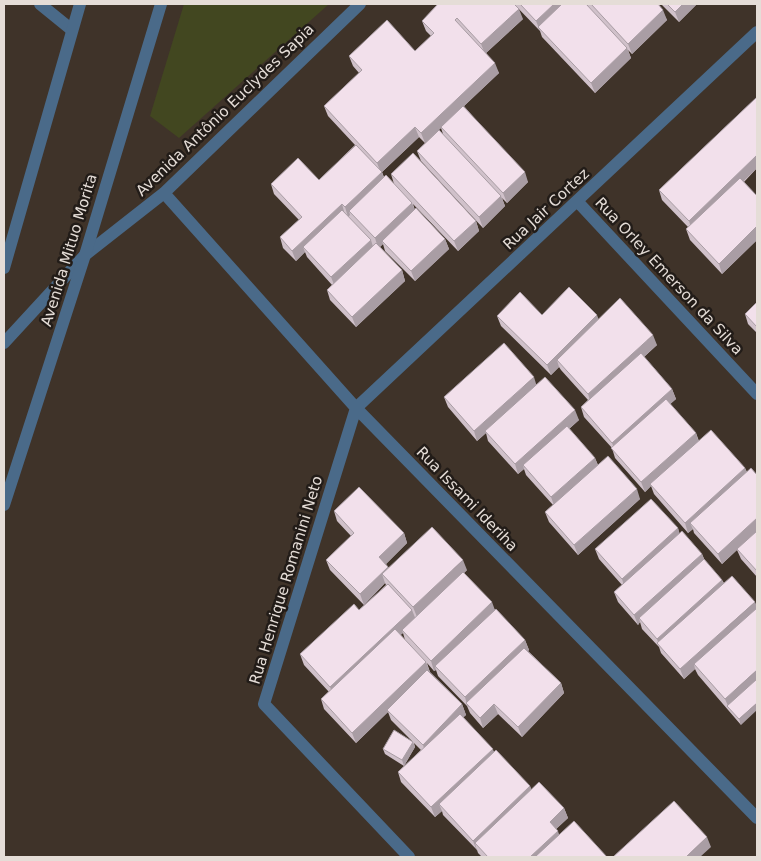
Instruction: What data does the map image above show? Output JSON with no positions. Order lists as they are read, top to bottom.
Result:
{
  "streets": {
    "street": [
      "Avenida Antônio Euclydes Sapia",
      "Rua Jair Cortez",
      "Avenida Mituo Morita",
      "Rua Orley Emerson da Silva",
      "Rua Issami Ideriha",
      "Rua Henrique Romanini Neto"
    ]
  },
  "crossings": [
    ["Avenida Antônio Euclydes Sapia", "Avenida Mituo Morita"],
    ["Avenida Antônio Euclydes Sapia", "Rua Issami Ideriha"],
    ["Rua Jair Cortez", "Rua Orley Emerson da Silva"],
    ["Rua Jair Cortez", "Rua Issami Ideriha"],
    ["Rua Jair Cortez", "Rua Henrique Romanini Neto"],
    ["Rua Issami Ideriha", "Rua Henrique Romanini Neto"]
  ]
}
